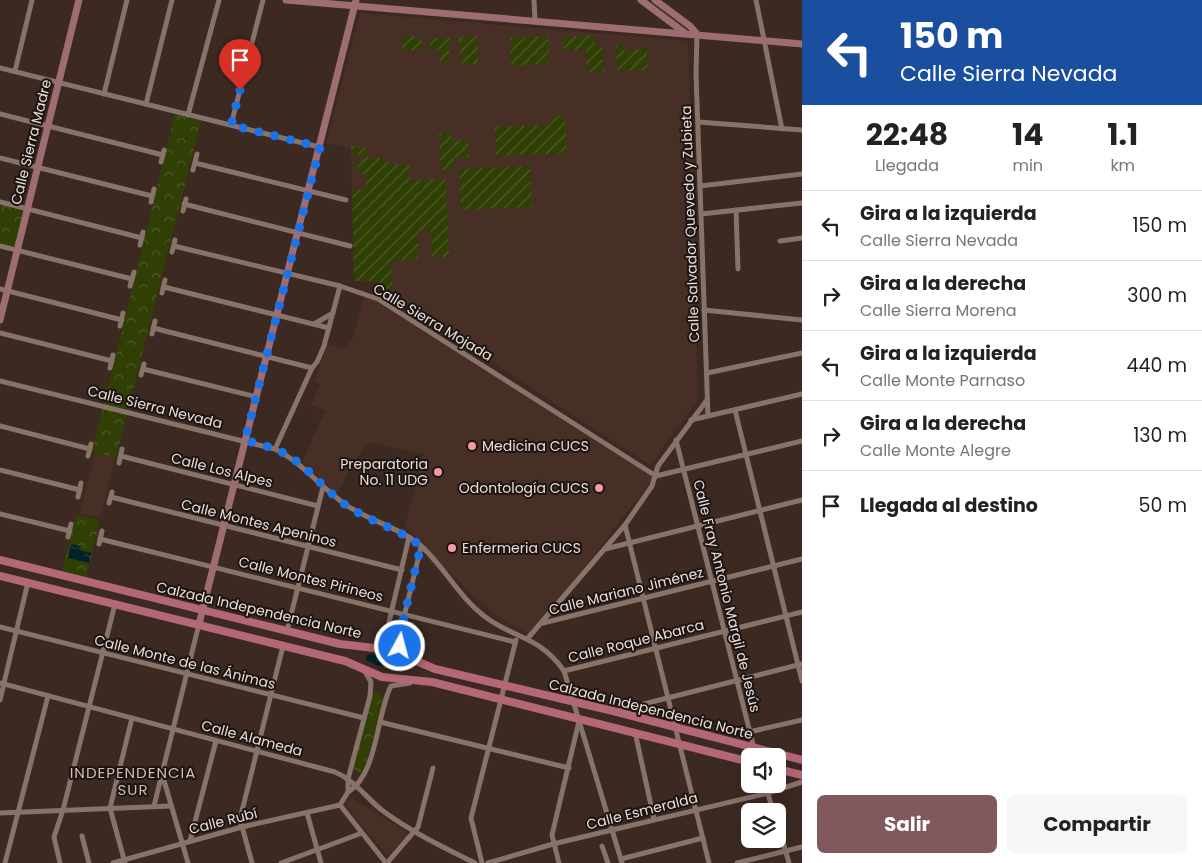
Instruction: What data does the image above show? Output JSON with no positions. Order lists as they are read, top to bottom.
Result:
{
  "streets": {
    "main road": ["Calzada Independencia Norte"],
    "street": [
      "Calle Sierra Madre",
      "Calle Salvador Quevedo y Zubieta",
      "Calle Sierra Mojada",
      "Calle Sierra Nevada",
      "Calle Los Alpes",
      "Calle Montes Apeninos",
      "Calle Montes Pirineos",
      "Calle Mariano Jiménez",
      "Calle Fray Antonio Margil de Jesús",
      "Calle Roque Abarca",
      "Calle Monte de las Ánimas",
      "Calle Alameda",
      "Calle Esmeralda",
      "Calle Rubí"
    ]
  },
  "crossings": [
    ["Calle Sierra Nevada", "Calzada Independencia Norte"],
    ["Calle Sierra Nevada", "Calle Roque Abarca"],
    ["Calle Sierra Nevada", "Calle Esmeralda"],
    ["Calle Mariano Jiménez", "Calle Fray Antonio Margil de Jesús"],
    ["Calle Fray Antonio Margil de Jesús", "Calzada Independencia Norte"],
    ["Calle Fray Antonio Margil de Jesús", "Calle Roque Abarca"]
  ],
  "districts": ["INDEPENDENCIA SUR"],
  "places": [
    "Medicina CUCS",
    "Preparatoria No. 11 UDG",
    "Odontología CUCS",
    "Enfermeria CUCS"
  ],
  "page": {
    "turn": ["150 m", "Calle Sierra Nevada"],
    "eta": [
      "22:48",
      "Llegada",
      "14",
      "min",
      "1.1",
      "km"
    ],
    "list": [
      {
        "name": "Gira a la izquierda",
        "note": "Calle Sierra Nevada",
        "value": "150 m"
      },
      {
        "name": "Gira a la derecha",
        "note": "Calle Sierra Morena",
        "value": "300 m"
      },
      {
        "name": "Gira a la izquierda",
        "note": "Calle Monte Parnaso",
        "value": "440 m"
      },
      {
        "name": "Gira a la derecha",
        "note": "Calle Monte Alegre",
        "value": "130 m"
      },
      {
        "name": "Llegada al destino",
        "value": "50 m"
      }
    ],
    "buttons": ["Salir", "Compartir"]
  }
}
